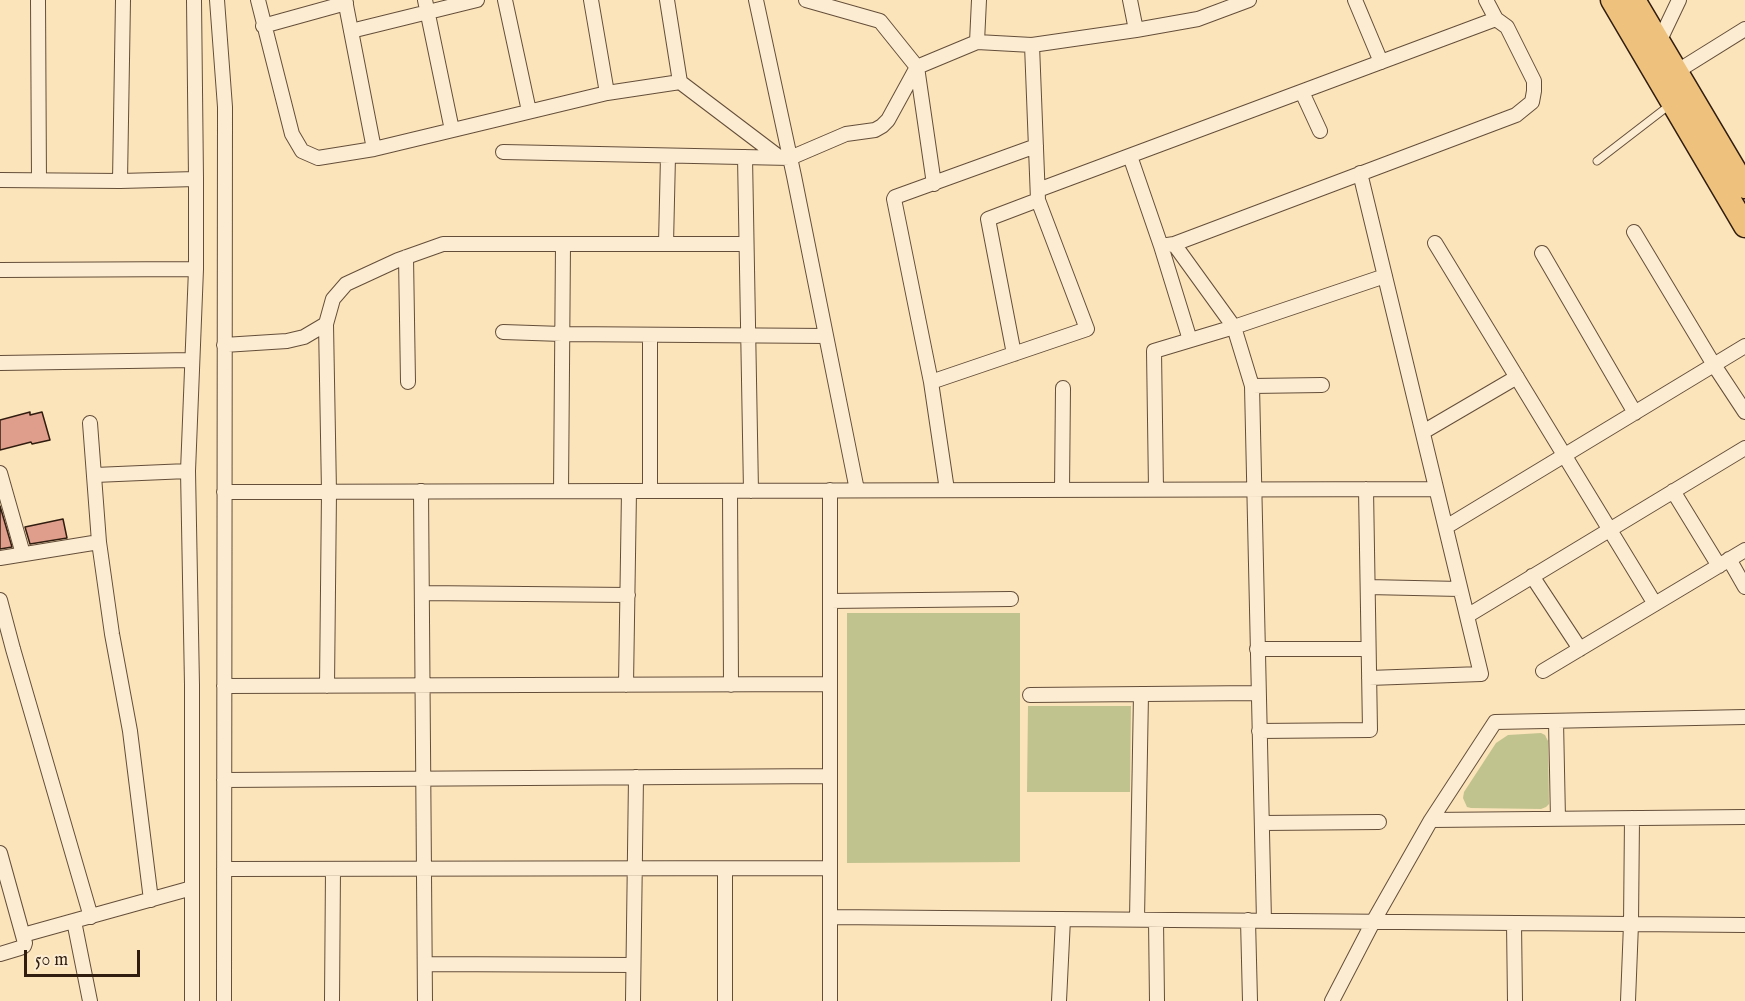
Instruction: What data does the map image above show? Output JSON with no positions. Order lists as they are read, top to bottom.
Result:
{
  "scale_bar": "50 m"
}
